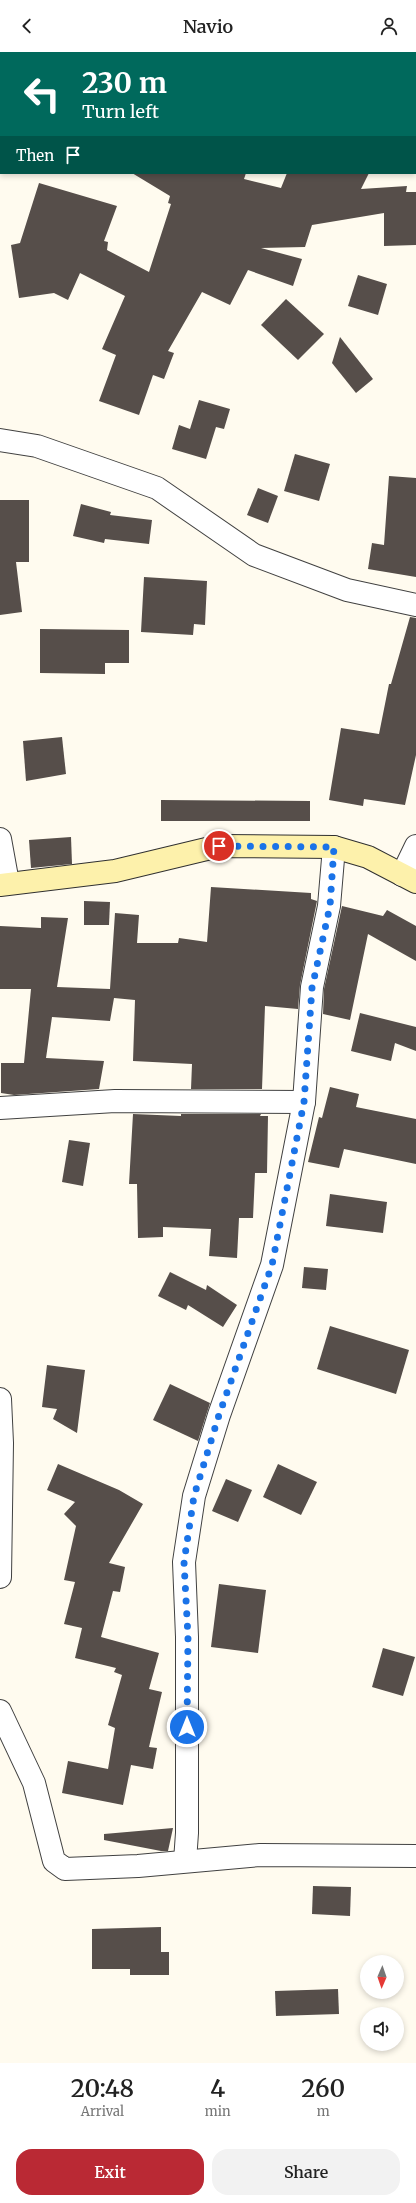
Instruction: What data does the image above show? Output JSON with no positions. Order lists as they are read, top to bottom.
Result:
{
  "north": "bottom",
  "page": {
    "header": "Navio",
    "turn": ["230 m", "Turn left"],
    "then": "Then",
    "eta": [
      "20:48",
      "Arrival",
      "4",
      "min",
      "260",
      "m"
    ],
    "buttons": ["Exit", "Share"]
  }
}
